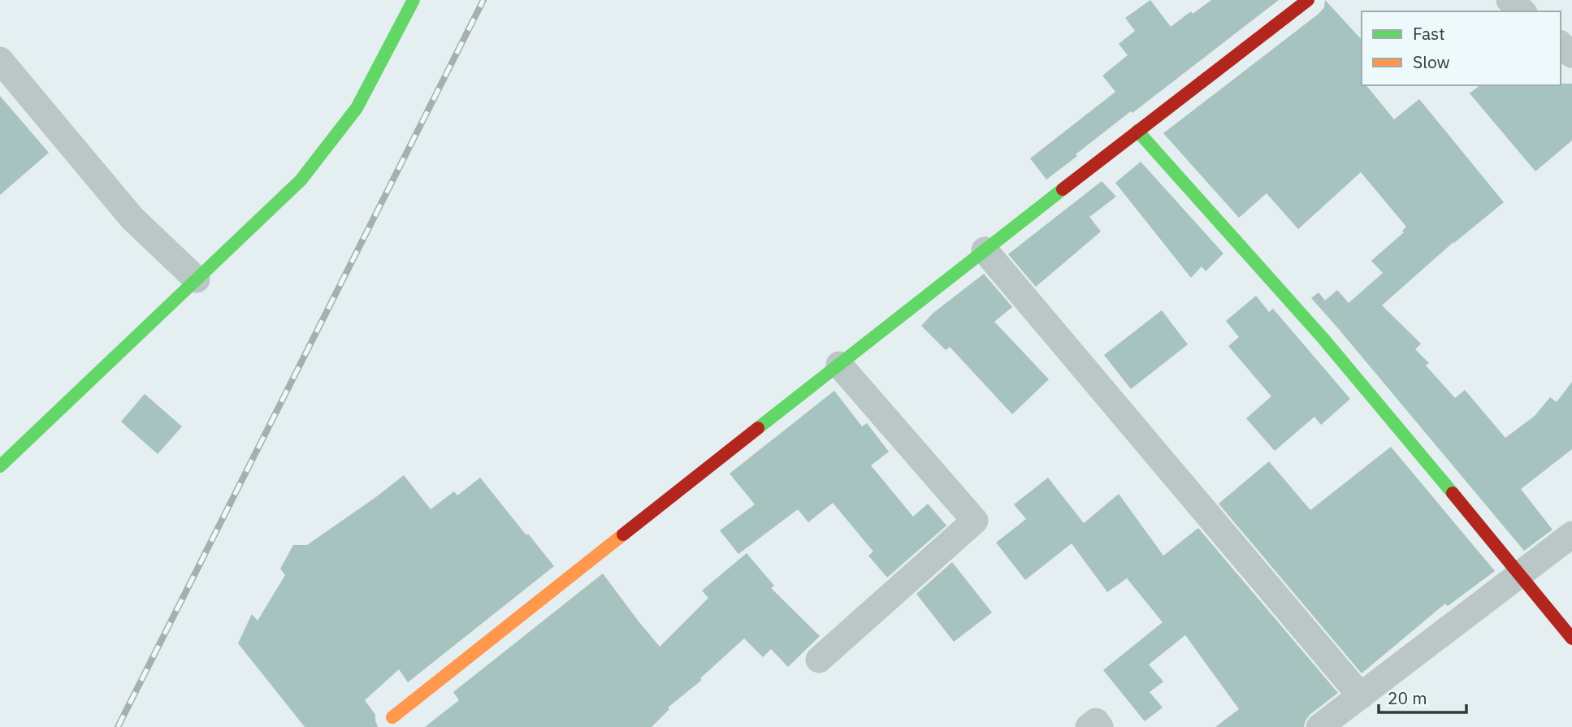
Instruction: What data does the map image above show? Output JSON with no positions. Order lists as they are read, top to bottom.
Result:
{
  "legend": ["Fast", "Slow"],
  "scale_bar": "20 m"
}
